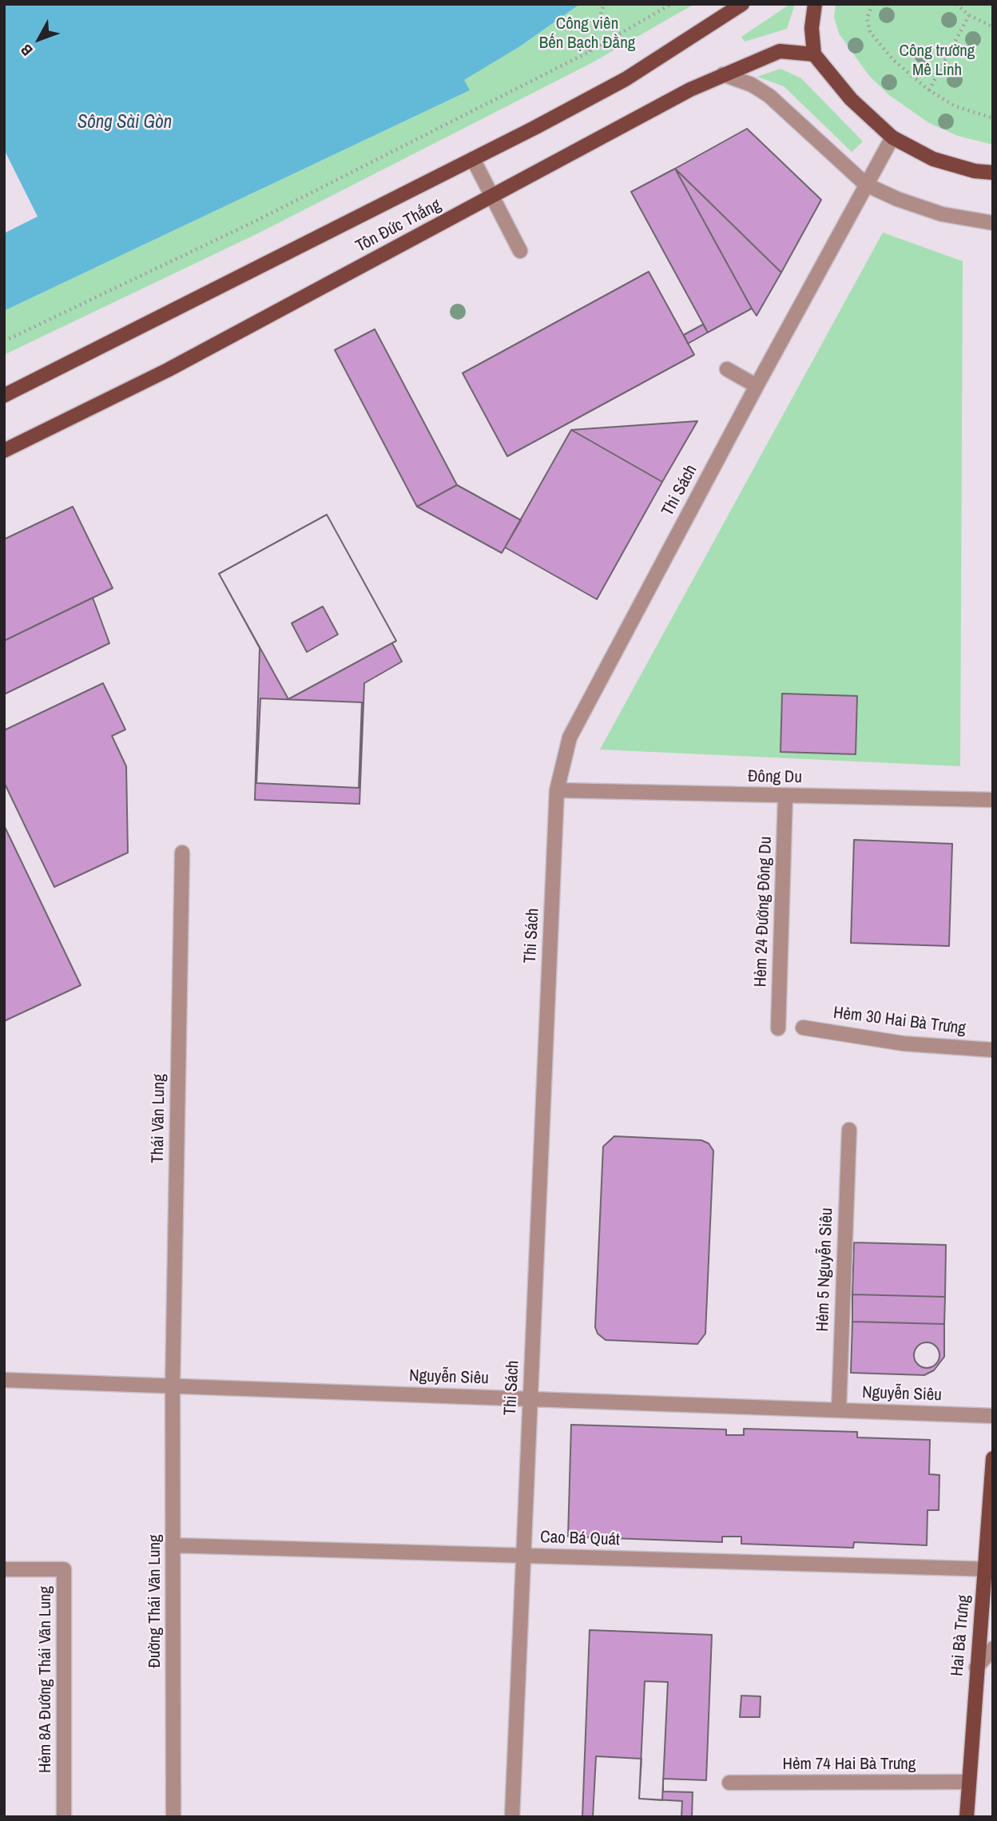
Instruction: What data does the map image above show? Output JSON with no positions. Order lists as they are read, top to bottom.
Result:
{
  "streets": {
    "main road": ["Tôn Đức Thắng", "Hai Bà Trưng"],
    "street": [
      "Thi Sách",
      "Đông Du",
      "Hẻm 24 Đường Đông Du",
      "Hẻm 30 Hai Bà Trưng",
      "Thái Văn Lung",
      "Hẻm 5 Nguyễn Siêu",
      "Nguyễn Siêu",
      "Cao Bá Quát",
      "Đường Thái Văn Lung",
      "Hẻm 8A Đường Thái Văn Lung",
      "Hẻm 74 Hai Bà Trưng"
    ]
  },
  "crossings": [
    ["Thi Sách", "Đông Du"],
    ["Thi Sách", "Nguyễn Siêu"],
    ["Thi Sách", "Cao Bá Quát"],
    ["Đông Du", "Hẻm 24 Đường Đông Du"],
    ["Thái Văn Lung", "Nguyễn Siêu"],
    ["Thái Văn Lung", "Đường Thái Văn Lung"],
    ["Hẻm 5 Nguyễn Siêu", "Nguyễn Siêu"],
    ["Nguyễn Siêu", "Đường Thái Văn Lung"],
    ["Cao Bá Quát", "Đường Thái Văn Lung"],
    ["Cao Bá Quát", "Hai Bà Trưng"],
    ["Hai Bà Trưng", "Hẻm 74 Hai Bà Trưng"]
  ],
  "water": ["Sông Sài Gòn"],
  "parks": ["Công viên Bến Bạch Đằng", "Công trường Mê Linh"],
  "north": "bottom left"
}
